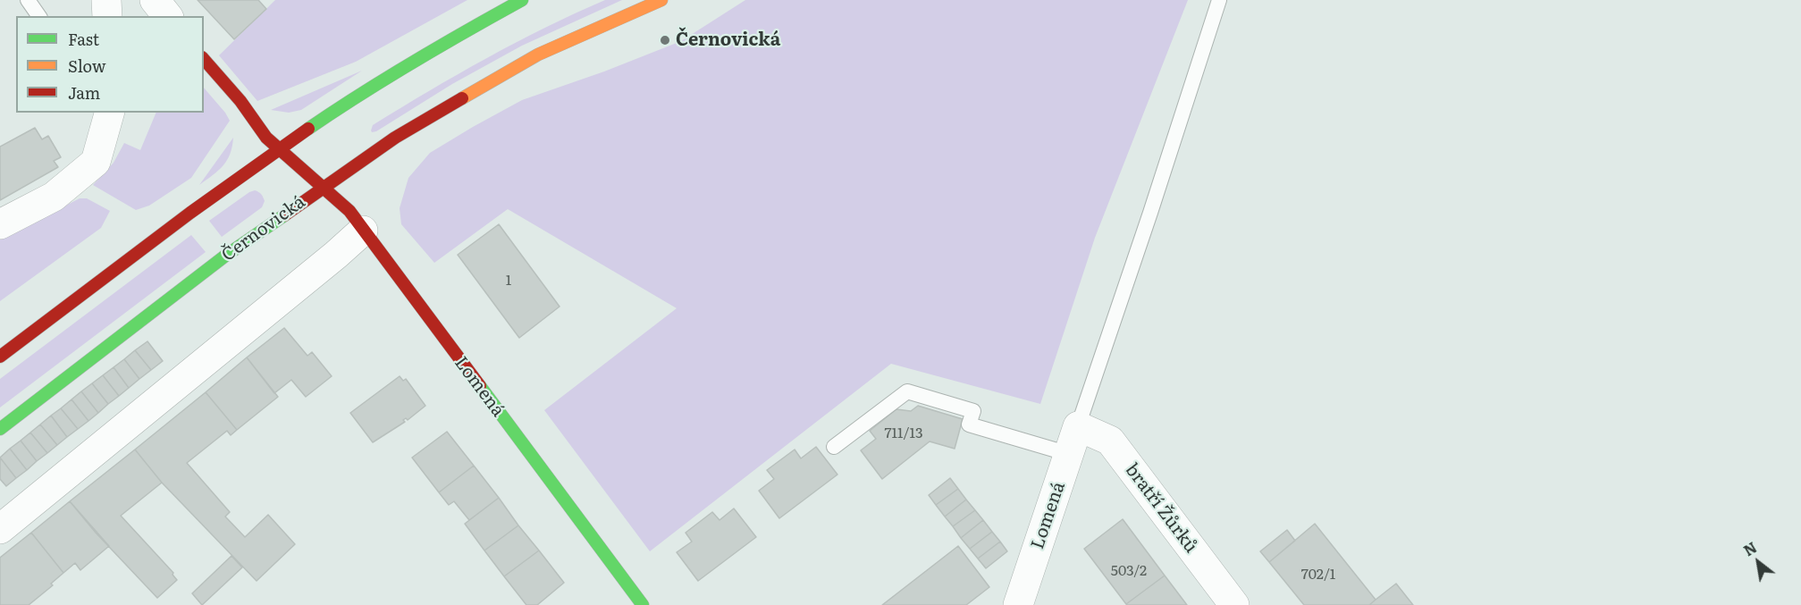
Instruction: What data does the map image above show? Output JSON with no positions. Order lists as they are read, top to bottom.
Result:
{
  "streets": {
    "main road": ["Černovická", "Lomená"],
    "street": ["bratří Žůrků"]
  },
  "crossings": [
    ["Černovická", "Lomená"],
    ["Lomená", "bratří Žůrků"]
  ],
  "places": ["Černovická"],
  "house_numbers": [
    "1",
    "711/13",
    "503/2",
    "702/1"
  ],
  "legend": ["Fast", "Slow", "Jam"],
  "north": "top left"
}
